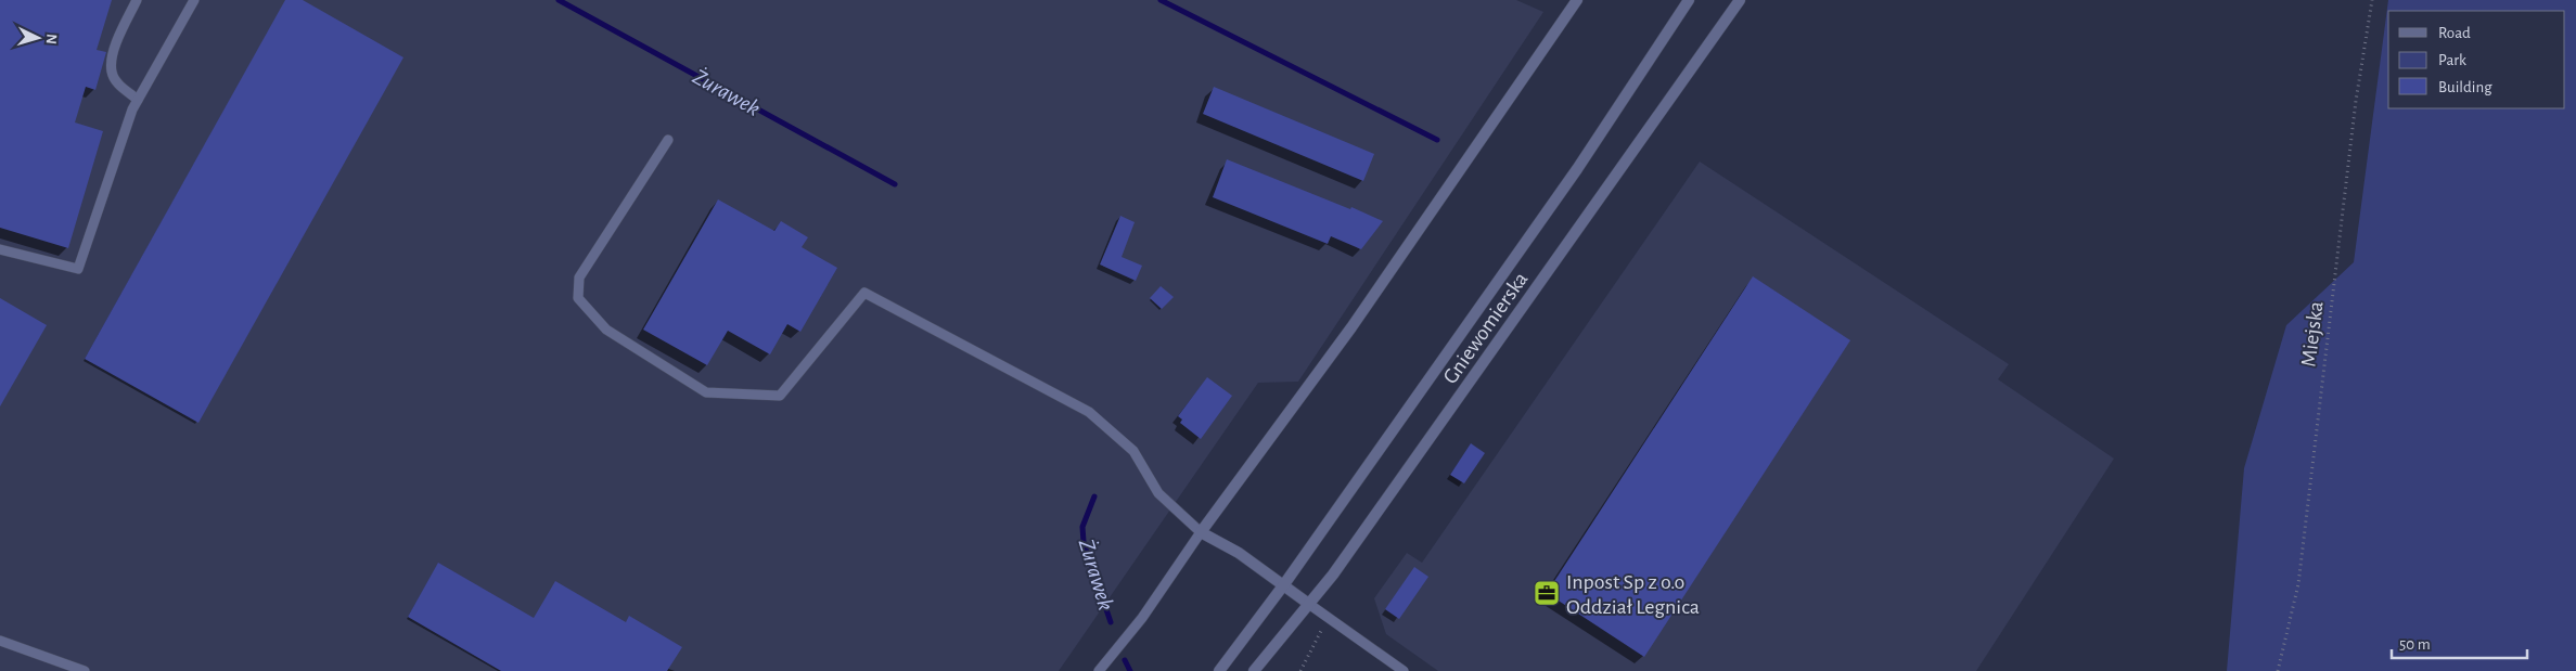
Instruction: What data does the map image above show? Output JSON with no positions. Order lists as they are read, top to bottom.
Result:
{
  "streets": {
    "street": ["Gniewomierska"],
    "path": ["Miejska"]
  },
  "water": ["Żurawek"],
  "places": {
    "office": ["Inpost Sp z o.o Oddział Legnica"]
  },
  "legend": ["Road", "Park", "Building"],
  "scale_bar": "50 m",
  "north": "right"
}
